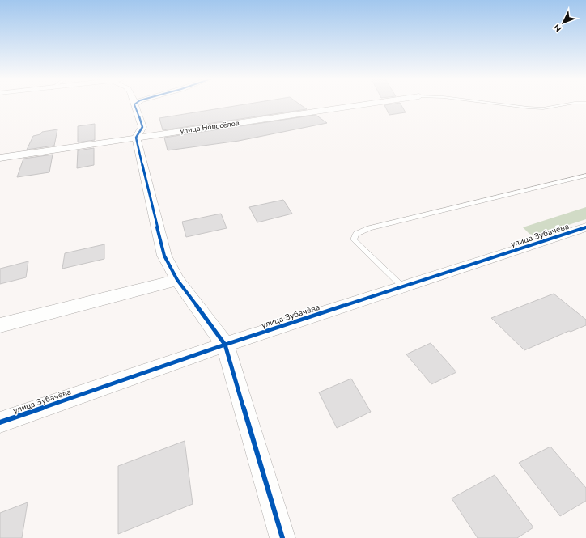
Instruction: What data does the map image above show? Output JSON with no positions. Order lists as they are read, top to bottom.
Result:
{
  "streets": {
    "street": ["улица Новосёлов", "улица Зубачёва"]
  },
  "north": "bottom left"
}
